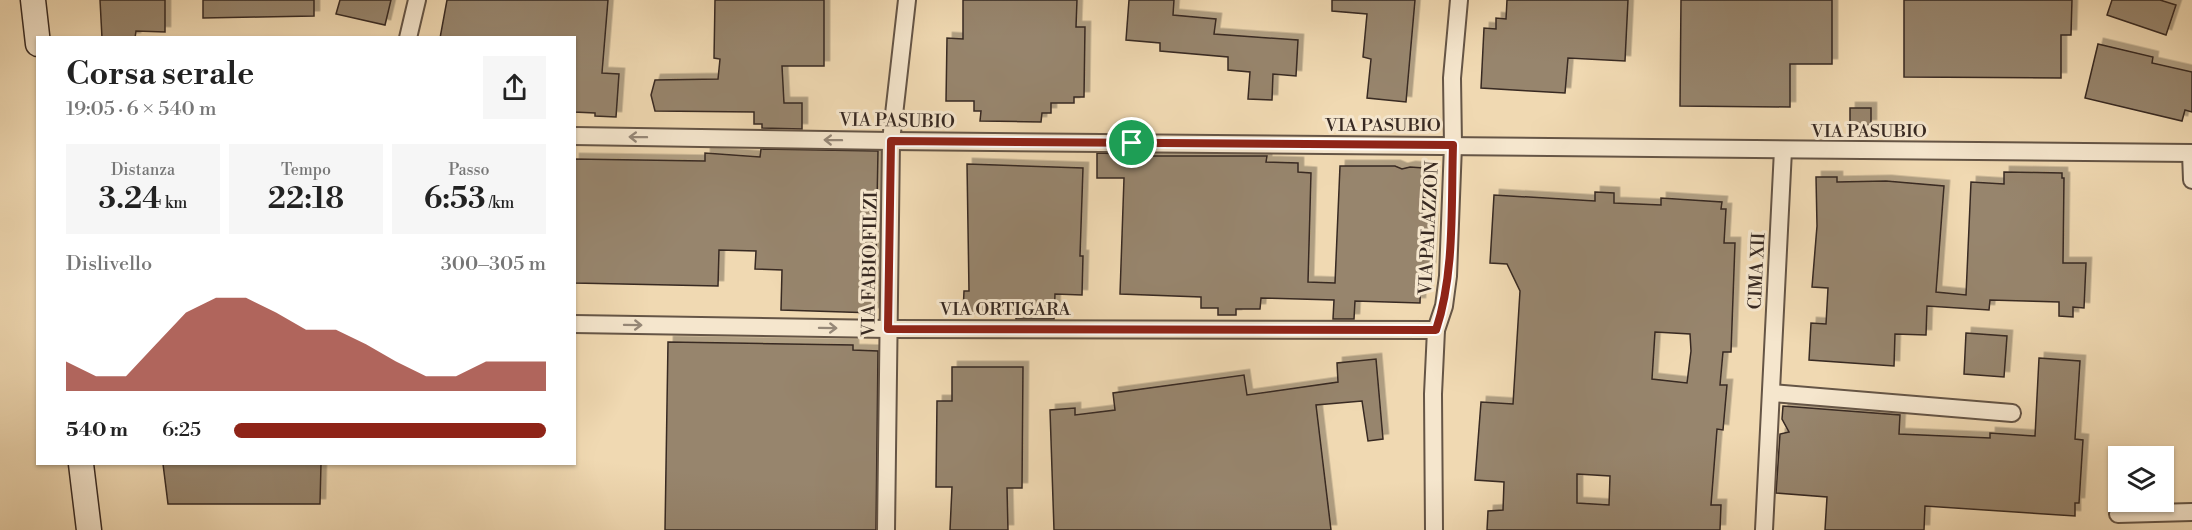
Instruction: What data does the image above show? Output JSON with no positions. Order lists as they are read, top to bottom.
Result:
{
  "streets": {
    "street": [
      "VIA PASUBIO",
      "VIA PALAZZON",
      "VIA FABIO FILZI",
      "CIMA XII",
      "VIA ORTIGARA"
    ]
  },
  "crossings": [
    ["VIA PASUBIO", "VIA PALAZZON"],
    ["VIA PASUBIO", "VIA FABIO FILZI"],
    ["VIA PASUBIO", "CIMA XII"],
    ["VIA PALAZZON", "VIA ORTIGARA"],
    ["VIA FABIO FILZI", "VIA ORTIGARA"]
  ],
  "one_way": ["VIA ORTIGARA"],
  "page": {
    "heading": ["Corsa serale", "19:05 · 6 × 540 m"],
    "stats": [
      ["Distanza", "3.24 km"],
      ["Tempo", "22:18"],
      ["Passo", "6:53 /km"]
    ],
    "chart": ["Dislivello", "300–305 m"],
    "list": [
      {
        "name": "540 m",
        "note": "6:25"
      }
    ]
  }
}
